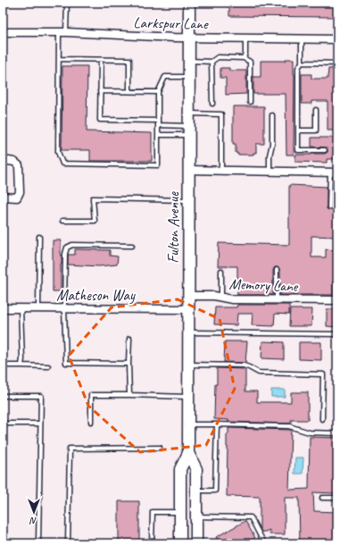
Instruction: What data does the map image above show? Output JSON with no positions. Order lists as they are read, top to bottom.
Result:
{
  "streets": {
    "main road": ["Fulton Avenue"],
    "street": ["Larkspur Lane", "Memory Lane", "Matheson Way"]
  },
  "crossings": [
    ["Larkspur Lane", "Fulton Avenue"],
    ["Fulton Avenue", "Memory Lane"],
    ["Fulton Avenue", "Matheson Way"]
  ],
  "north": "bottom"
}
